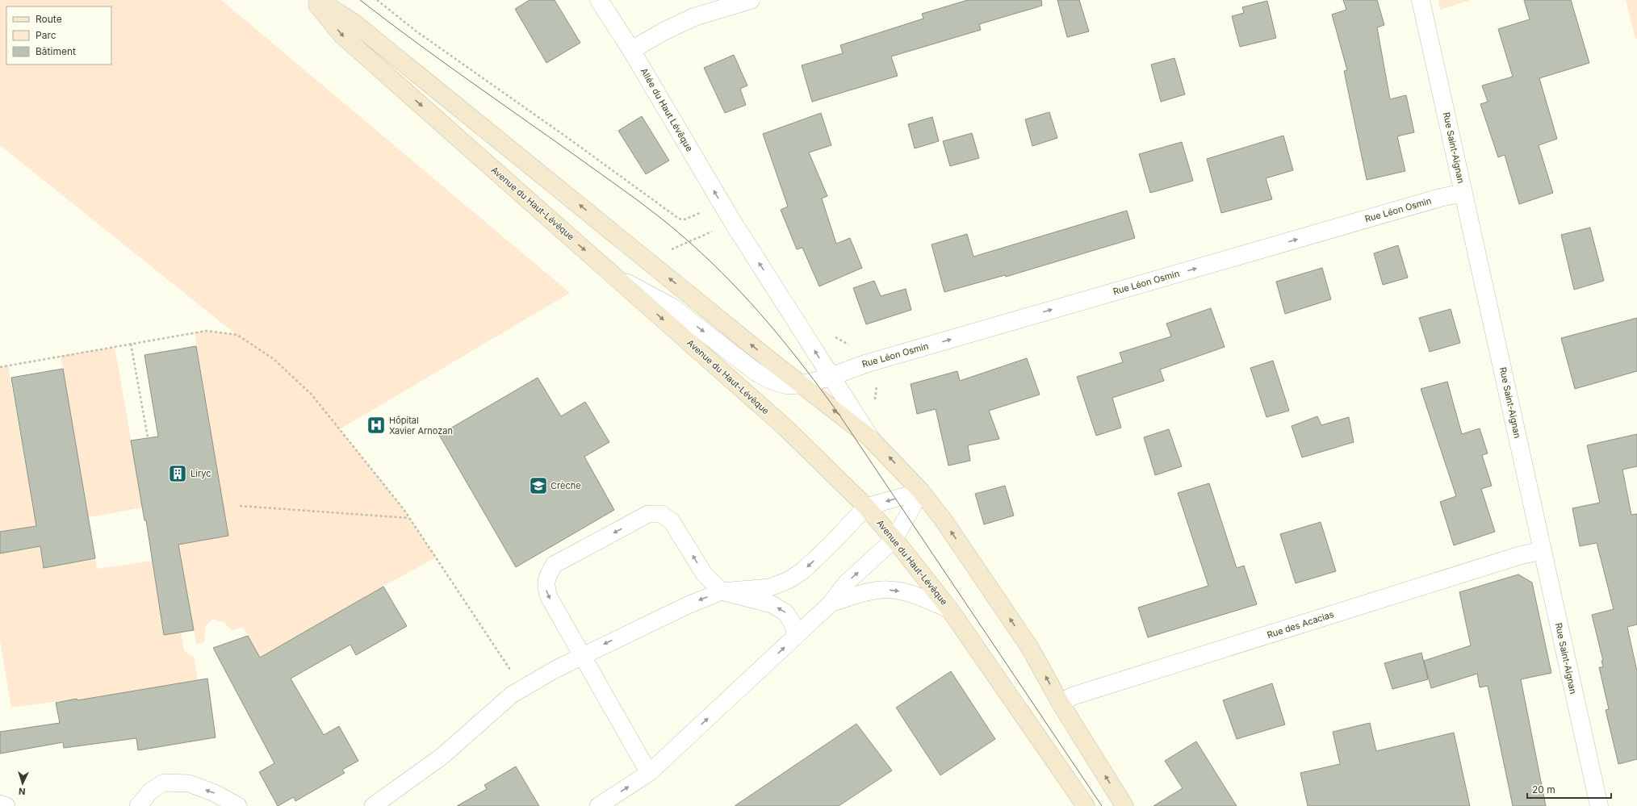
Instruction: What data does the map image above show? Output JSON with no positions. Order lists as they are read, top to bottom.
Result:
{
  "streets": {
    "main road": ["Avenue du Haut-Lévêque"],
    "street": [
      "Allée du Haut Lévêque",
      "Rue Saint-Aignan",
      "Rue Léon Osmin",
      "Rue des Acacias"
    ]
  },
  "crossings": [
    ["Allée du Haut Lévêque", "Rue Léon Osmin"],
    ["Rue Saint-Aignan", "Rue Léon Osmin"],
    ["Rue Saint-Aignan", "Rue des Acacias"],
    ["Avenue du Haut-Lévêque", "Rue Léon Osmin"]
  ],
  "one_way": ["Allée du Haut Lévêque", "Rue Léon Osmin"],
  "places": {
    "hospital": ["Hôpital Xavier Arnozan"],
    "building": ["Liryc"],
    "school or university": ["Crèche"]
  },
  "legend": ["Route", "Parc", "Bâtiment"],
  "scale_bar": "20 m",
  "north": "bottom"
}
